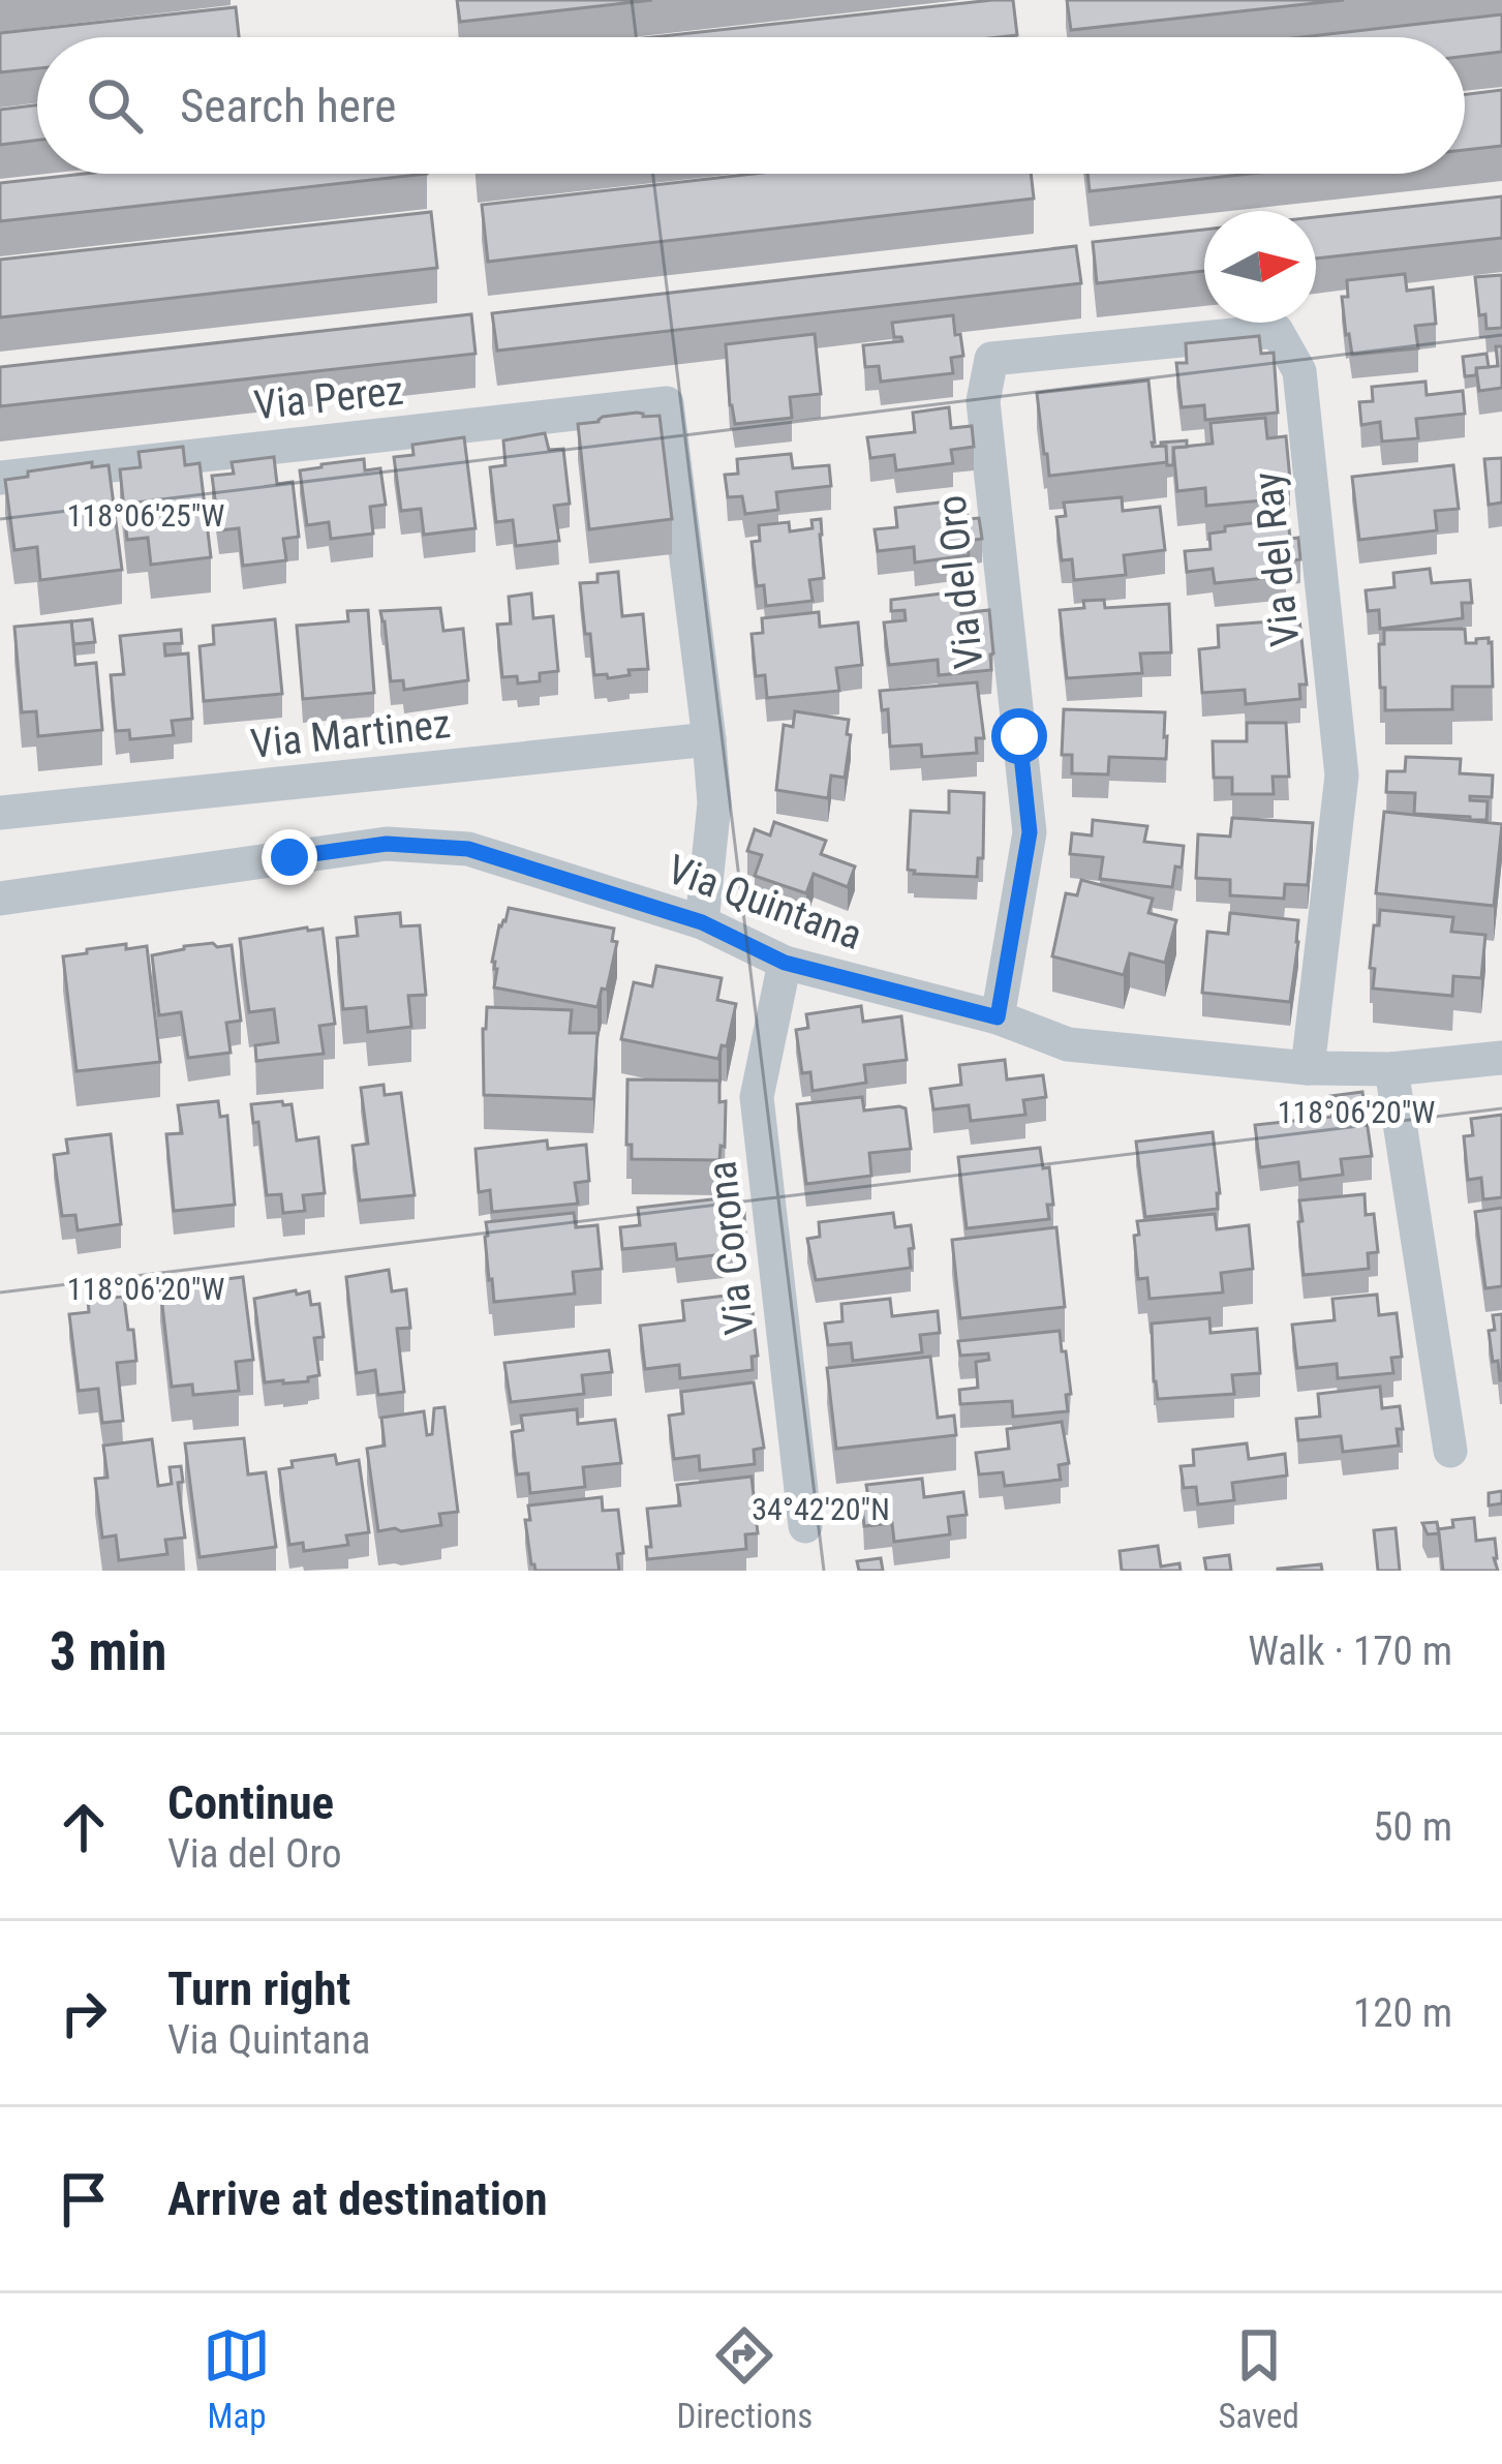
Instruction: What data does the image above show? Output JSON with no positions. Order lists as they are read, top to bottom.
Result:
{
  "streets": {
    "street": [
      "Via Perez",
      "Via del Ray",
      "Via del Oro",
      "Via Martinez",
      "Via Quintana",
      "Via Corona"
    ]
  },
  "crossings": [
    ["Via Perez", "Via Martinez"],
    ["Via del Ray", "Via del Oro"],
    ["Via del Ray", "Via Quintana"],
    ["Via del Oro", "Via Quintana"],
    ["Via Quintana", "Via Corona"]
  ],
  "north": "right",
  "page": {
    "search": "Search here",
    "heading": ["3 min", "Walk · 170 m"],
    "list": [
      ["Continue", "Via del Oro", "50 m"],
      ["Turn right", "Via Quintana", "120 m"],
      "Arrive at destination"
    ],
    "nav": ["Map", "Directions", "Saved"]
  },
  "coordinates": ["118°06'25\"W", "118°06'20\"W", "34°42'20\"N"]
}
